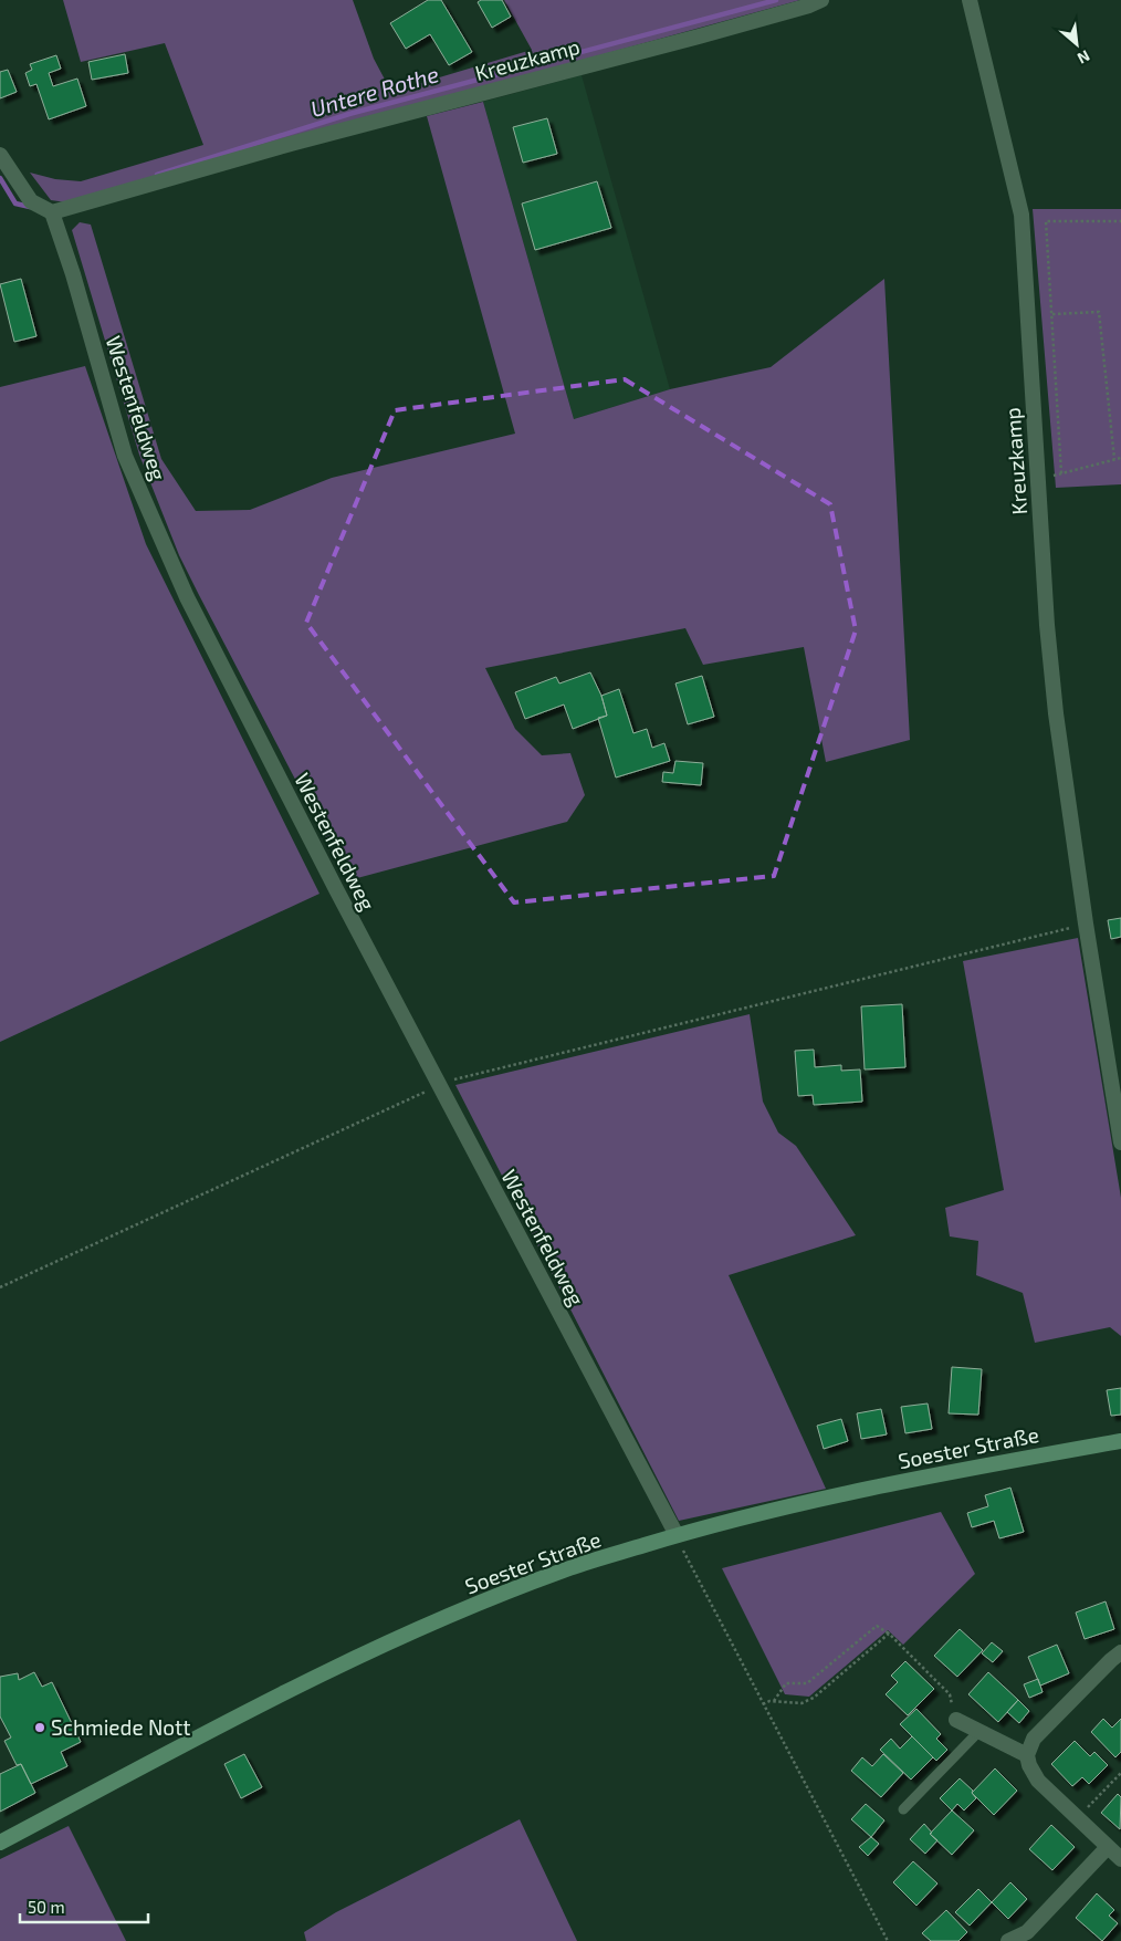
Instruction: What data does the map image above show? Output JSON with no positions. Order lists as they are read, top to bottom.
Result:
{
  "streets": {
    "main road": ["Soester Straße"],
    "street": ["Kreuzkamp", "Westenfeldweg"]
  },
  "crossings": [
    ["Kreuzkamp", "Westenfeldweg"],
    ["Westenfeldweg", "Soester Straße"]
  ],
  "water": ["Untere Rothe"],
  "places": ["Schmiede Nott"],
  "scale_bar": "50 m",
  "north": "bottom right"
}
